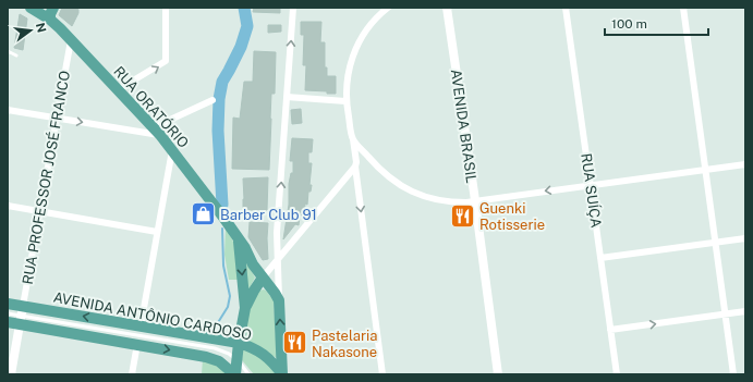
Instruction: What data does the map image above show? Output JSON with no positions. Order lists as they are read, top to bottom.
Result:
{
  "streets": {
    "main road": ["RUA ORATÓRIO", "AVENIDA ANTÔNIO CARDOSO"],
    "street": ["AVENIDA BRASIL", "RUA PROFESSOR JOSÉ FRANCO", "RUA SUÍÇA"]
  },
  "crossings": [
    ["RUA ORATÓRIO", "RUA PROFESSOR JOSÉ FRANCO"],
    ["RUA PROFESSOR JOSÉ FRANCO", "AVENIDA ANTÔNIO CARDOSO"]
  ],
  "places": {
    "shop": ["Barber Club 91"],
    "restaurant": ["Guenki Rotisserie", "Pastelaria Nakasone"]
  },
  "scale_bar": "100 m",
  "north": "right"
}
